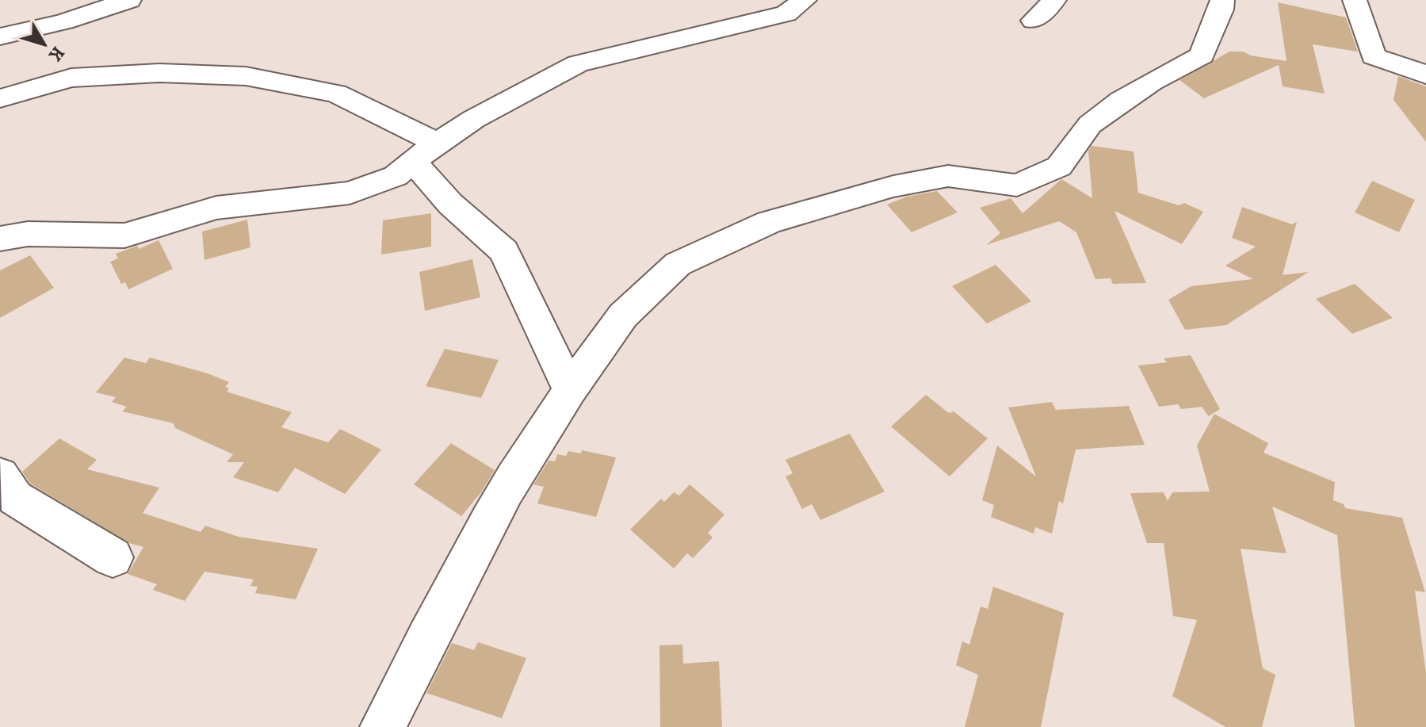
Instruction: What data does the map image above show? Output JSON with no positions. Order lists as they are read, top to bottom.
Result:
{
  "north": "bottom right"
}
